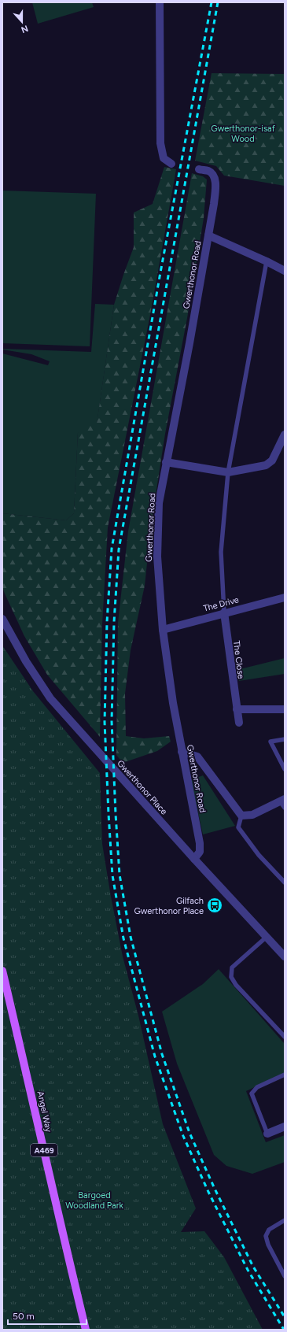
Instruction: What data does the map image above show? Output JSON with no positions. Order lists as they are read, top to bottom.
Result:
{
  "streets": {
    "main road": ["Angel Way", "A469"],
    "street": [
      "Gwerthonor Road",
      "The Drive",
      "The Close",
      "Gwerthonor Place"
    ]
  },
  "crossings": [
    ["Gwerthonor Road", "The Drive"],
    ["Gwerthonor Road", "Gwerthonor Place"],
    ["The Drive", "The Close"]
  ],
  "parks": ["Gwerthonor-isaf Wood", "Bargoed Woodland Park"],
  "places": {
    "bus stop": ["Gilfach Gwerthonor Place"]
  },
  "scale_bar": "50 m",
  "north": "bottom"
}
